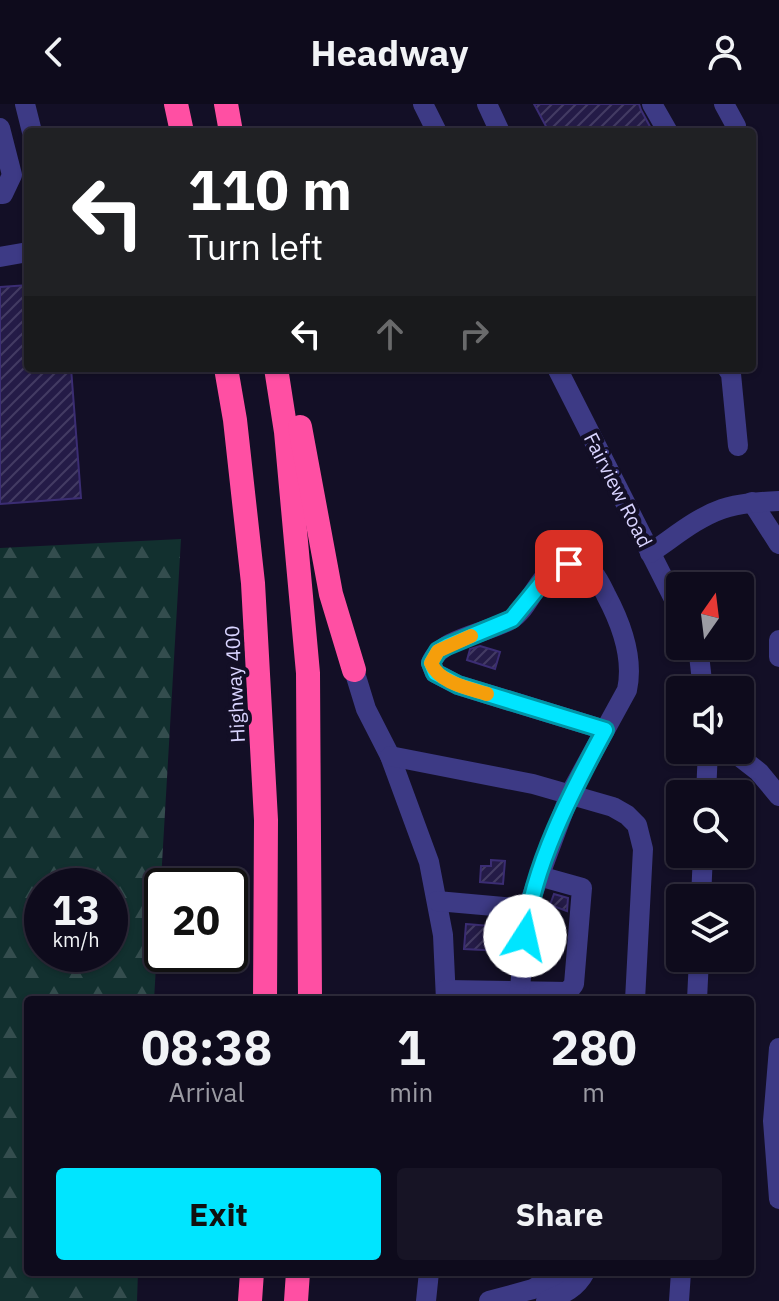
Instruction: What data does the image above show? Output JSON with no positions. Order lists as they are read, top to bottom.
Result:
{
  "streets": {
    "highway": ["Highway 400"],
    "street": ["Fairview Road"]
  },
  "north": "top",
  "page": {
    "header": "Headway",
    "turn": ["110 m", "Turn left"],
    "speed": "13 km/h",
    "limit": "20",
    "eta": [
      "08:38",
      "Arrival",
      "1",
      "min",
      "280",
      "m"
    ],
    "buttons": ["Exit", "Share"]
  }
}
